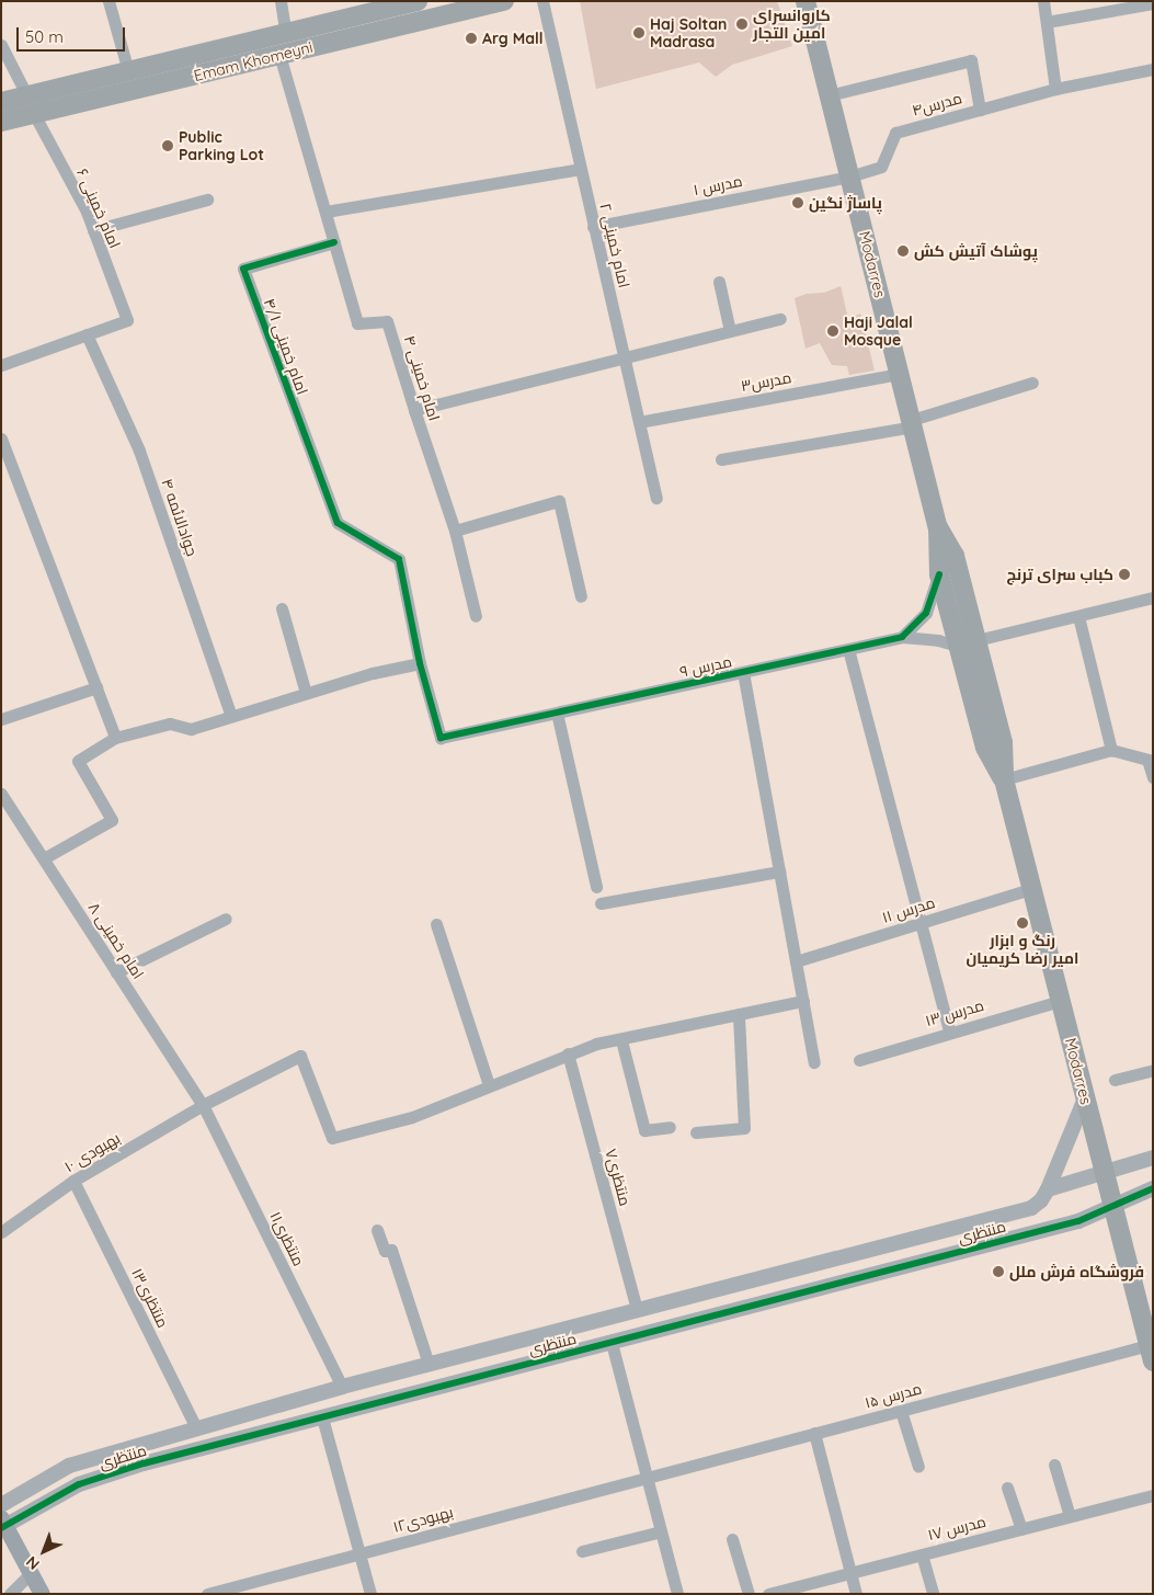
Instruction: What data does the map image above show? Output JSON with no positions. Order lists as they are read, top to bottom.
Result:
{
  "streets": {
    "main road": ["Emam Khomeyni", "Modarres"],
    "street": [
      "مدرس۴",
      "مدرس ۱",
      "امام خمینی ۶",
      "امام خمینی ۲",
      "امام خمینی ۴/۱",
      "امام خمینی ۴",
      "مدرس۳",
      "جوادالائمه ۴",
      "مدرس ۹",
      "مدرس ۱۱",
      "امام خمینی ۸",
      "مدرس ۱۳",
      "بهبودی ۱۰",
      "منتظری۷",
      "منتظری",
      "منتظری۱۱",
      "منتظری۱۳",
      "مدرس ۱۵",
      "بهبودی۱۲",
      "مدرس ۱۷"
    ]
  },
  "crossings": [
    ["Emam Khomeyni", "امام خمینی ۶"],
    ["Emam Khomeyni", "امام خمینی ۴"],
    ["مدرس۴", "مدرس ۱"],
    ["مدرس۴", "Modarres"],
    ["مدرس ۱", "امام خمینی ۲"],
    ["مدرس ۱", "Modarres"],
    ["امام خمینی ۶", "جوادالائمه ۴"],
    ["امام خمینی ۲", "مدرس۳"],
    ["Modarres", "مدرس۳"],
    ["Modarres", "مدرس ۹"],
    ["Modarres", "مدرس ۱۱"],
    ["Modarres", "مدرس ۱۳"],
    ["Modarres", "منتظری"],
    ["Modarres", "مدرس ۱۵"],
    ["امام خمینی ۴/۱", "امام خمینی ۴"],
    ["امام خمینی ۴/۱", "مدرس ۹"],
    ["امام خمینی ۸", "بهبودی ۱۰"],
    ["امام خمینی ۸", "منتظری۱۱"],
    ["بهبودی ۱۰", "منتظری۱۱"],
    ["بهبودی ۱۰", "منتظری۱۳"],
    ["منتظری۷", "منتظری"],
    ["منتظری", "منتظری۱۱"],
    ["منتظری", "منتظری۱۳"],
    ["مدرس ۱۵", "بهبودی۱۲"]
  ],
  "places": [
    "کاروانسرای امین التجار",
    "Haj Soltan Madrasa",
    "Arg Mall",
    "Public Parking Lot",
    "پاساژ نگین",
    "پوشاک آتیش کش",
    "Haji Jalal Mosque",
    "کباب سرای ترنج",
    "رنگ و ابزار امیر رضا کریمیان",
    "فروشگاه فرش ملل"
  ],
  "scale_bar": "50 m",
  "north": "bottom left"
}
